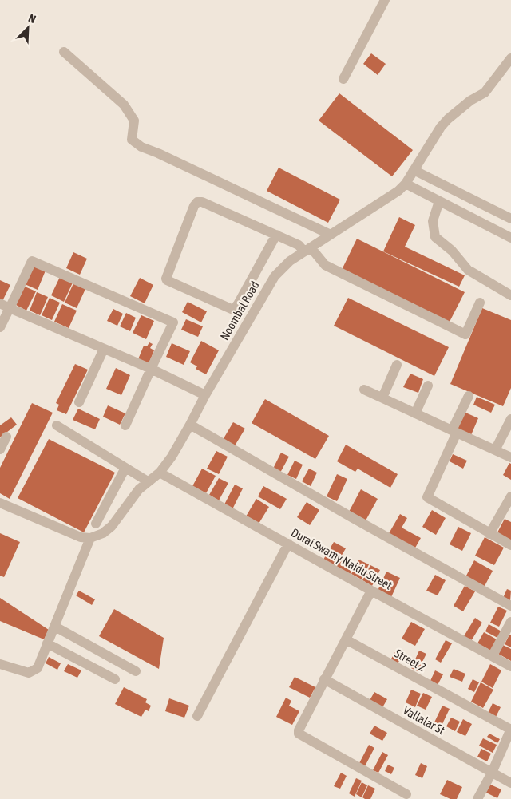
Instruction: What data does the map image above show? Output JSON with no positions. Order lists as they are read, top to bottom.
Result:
{
  "streets": {
    "street": [
      "Noombal Road",
      "Durai Swamy Naidu Street",
      "Street 2",
      "Vallalar St"
    ]
  },
  "crossings": [
    ["Noombal Road", "Durai Swamy Naidu Street"]
  ],
  "north": "top right"
}
